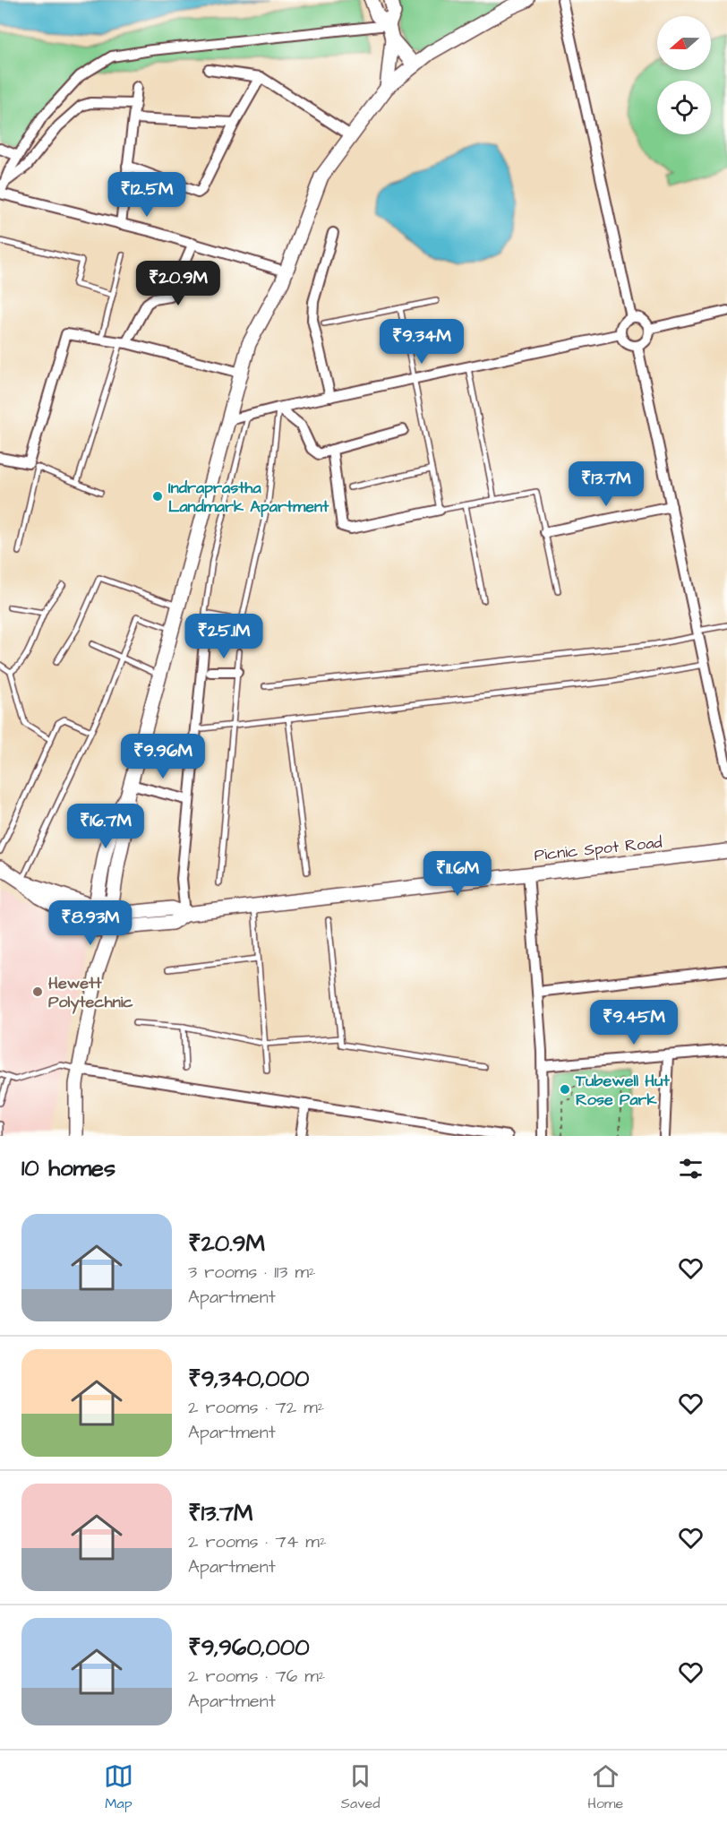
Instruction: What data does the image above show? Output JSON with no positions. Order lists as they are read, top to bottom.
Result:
{
  "streets": {
    "street": ["Picnic Spot Road"]
  },
  "places": ["Indraprastha Landmark Apartment", "Hewett Polytechnic", "Tubewell Hut Rose Park"],
  "north": "left",
  "page": {
    "price": [
      "₹12.5M",
      "₹20.9M",
      "₹9.34M",
      "₹13.7M",
      "₹25.1M",
      "₹9.96M",
      "₹16.7M",
      "₹11.6M",
      "₹8.93M",
      "₹9.45M"
    ],
    "heading": "10 homes",
    "list": [
      {
        "name": "₹20.9M",
        "note": "3 rooms · 113 m² · Apartment"
      },
      {
        "name": "₹9,340,000",
        "note": "2 rooms · 72 m² · Apartment"
      },
      {
        "name": "₹13.7M",
        "note": "2 rooms · 74 m² · Apartment"
      },
      {
        "name": "₹9,960,000",
        "note": "2 rooms · 76 m² · Apartment"
      }
    ],
    "tabs": ["Map", "Saved", "Home"]
  }
}
